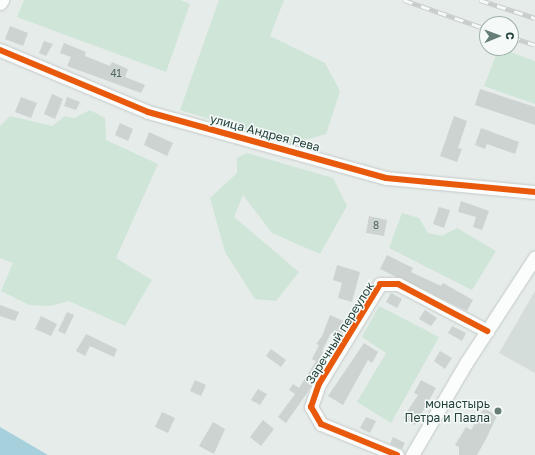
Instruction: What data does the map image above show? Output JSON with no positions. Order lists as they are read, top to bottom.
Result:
{
  "streets": {
    "street": ["улица Андрея Рева", "Заречный переулок"]
  },
  "places": ["монастырь Петра и Павла"],
  "house_numbers": ["41", "8"],
  "north": "right"
}
